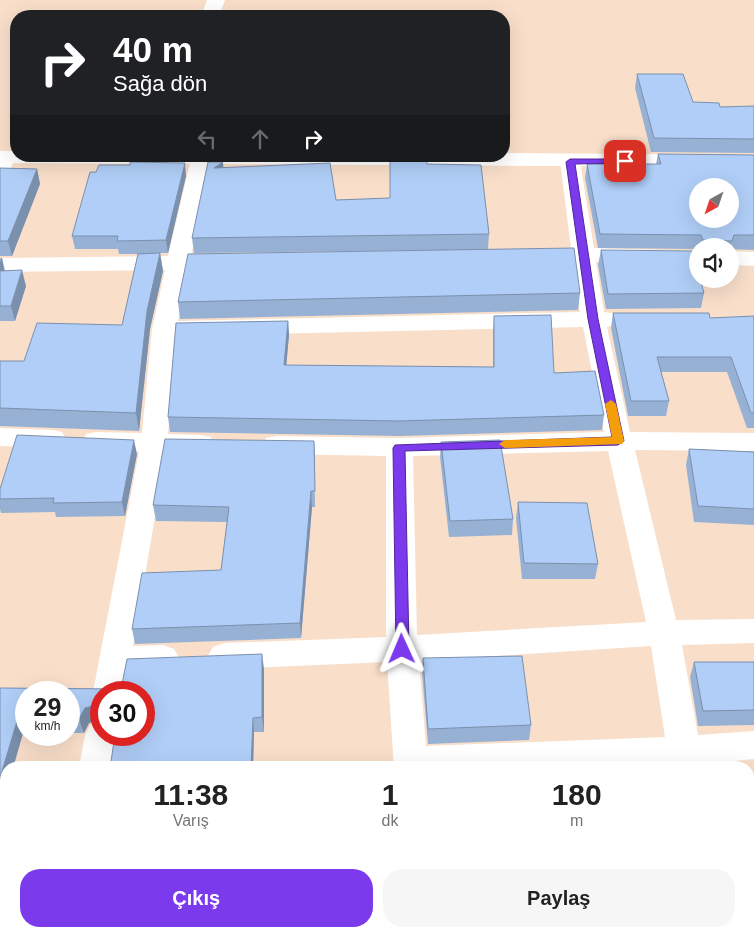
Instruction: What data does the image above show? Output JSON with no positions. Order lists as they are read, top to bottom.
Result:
{
  "north": "bottom left",
  "page": {
    "turn": ["40 m", "Sağa dön"],
    "speed": "29 km/h",
    "limit": "30",
    "eta": [
      "11:38",
      "Varış",
      "1",
      "dk",
      "180",
      "m"
    ],
    "buttons": ["Çıkış", "Paylaş"]
  }
}
